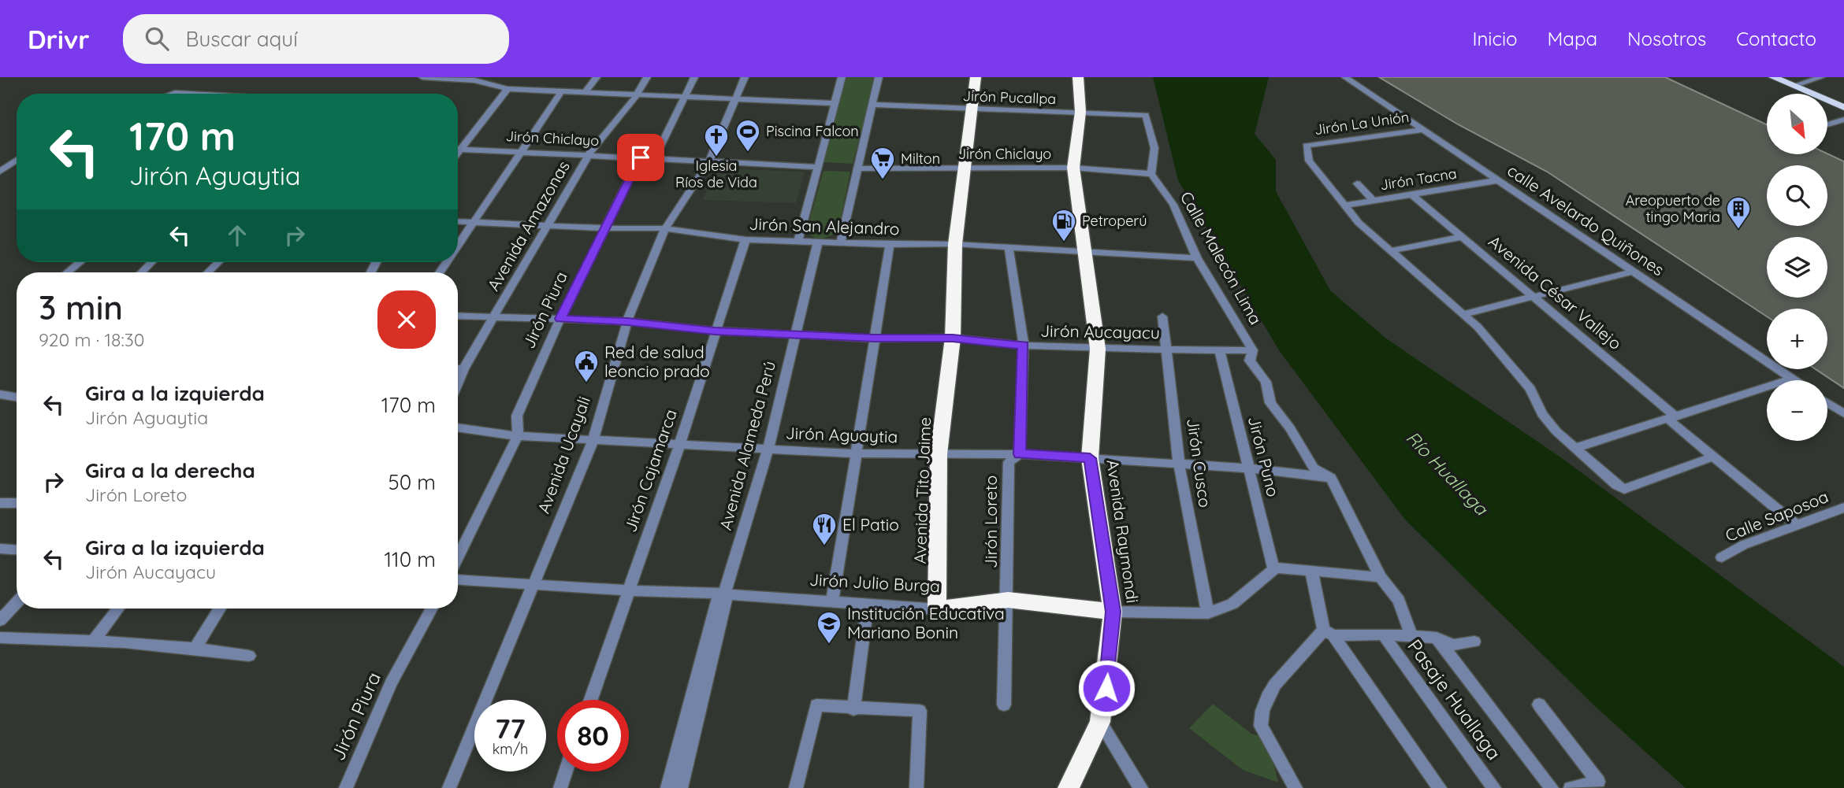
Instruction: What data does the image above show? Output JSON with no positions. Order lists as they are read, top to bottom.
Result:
{
  "streets": {
    "highway": ["Avenida Tito Jaime", "Avenida Raymondi", "Jirón Julio Burga"],
    "street": [
      "Jirón Pucallpa",
      "Jirón La Unión",
      "Jirón Chiclayo",
      "Jirón Tacna",
      "calle Avelardo Quiñones",
      "Avenida Amazonas",
      "Jirón San Alejandro",
      "Calle Malecón Lima",
      "Avenida César Vallejo",
      "Jirón Piura",
      "Jirón Aucayacu",
      "Jirón Aguaytia",
      "Avenida Alameda Perú",
      "Avenida Ucayali",
      "Jirón Puno",
      "Jirón Cusco",
      "Jirón Cajamarca",
      "Calle Saposoa",
      "Jirón Loreto",
      "Pasaje Huallaga"
    ]
  },
  "crossings": [
    ["Jirón Pucallpa", "Jirón Chiclayo"],
    ["Jirón Pucallpa", "Calle Malecón Lima"],
    ["Jirón Pucallpa", "Avenida Tito Jaime"],
    ["Jirón Pucallpa", "Avenida Raymondi"],
    ["Jirón La Unión", "Jirón Tacna"],
    ["Jirón La Unión", "calle Avelardo Quiñones"],
    ["Jirón Chiclayo", "Avenida Amazonas"],
    ["Jirón Chiclayo", "Calle Malecón Lima"],
    ["Jirón Chiclayo", "Jirón Piura"],
    ["Jirón Chiclayo", "Avenida Ucayali"],
    ["Jirón Chiclayo", "Avenida Tito Jaime"],
    ["Jirón Chiclayo", "Avenida Raymondi"],
    ["Jirón Tacna", "calle Avelardo Quiñones"],
    ["Jirón Tacna", "Avenida César Vallejo"],
    ["Avenida Amazonas", "Jirón San Alejandro"],
    ["Avenida Amazonas", "Jirón Aucayacu"],
    ["Jirón San Alejandro", "Calle Malecón Lima"],
    ["Jirón San Alejandro", "Jirón Piura"],
    ["Jirón San Alejandro", "Avenida Alameda Perú"],
    ["Jirón San Alejandro", "Avenida Ucayali"],
    ["Jirón San Alejandro", "Jirón Cajamarca"],
    ["Jirón San Alejandro", "Avenida Tito Jaime"],
    ["Jirón San Alejandro", "Jirón Loreto"],
    ["Jirón San Alejandro", "Avenida Raymondi"],
    ["Calle Malecón Lima", "Jirón Aucayacu"],
    ["Calle Malecón Lima", "Jirón Aguaytia"],
    ["Avenida César Vallejo", "Calle Saposoa"],
    ["Jirón Piura", "Jirón Aucayacu"],
    ["Jirón Piura", "Jirón Aguaytia"],
    ["Jirón Aucayacu", "Avenida Alameda Perú"],
    ["Jirón Aucayacu", "Avenida Ucayali"],
    ["Jirón Aucayacu", "Jirón Puno"],
    ["Jirón Aucayacu", "Jirón Cusco"],
    ["Jirón Aucayacu", "Jirón Cajamarca"],
    ["Jirón Aucayacu", "Avenida Tito Jaime"],
    ["Jirón Aucayacu", "Jirón Loreto"],
    ["Jirón Aucayacu", "Avenida Raymondi"],
    ["Jirón Aguaytia", "Avenida Alameda Perú"],
    ["Jirón Aguaytia", "Avenida Ucayali"],
    ["Jirón Aguaytia", "Jirón Puno"],
    ["Jirón Aguaytia", "Jirón Cusco"],
    ["Jirón Aguaytia", "Jirón Cajamarca"],
    ["Jirón Aguaytia", "Avenida Tito Jaime"],
    ["Jirón Aguaytia", "Jirón Loreto"],
    ["Jirón Aguaytia", "Avenida Raymondi"],
    ["Avenida Alameda Perú", "Jirón Julio Burga"],
    ["Avenida Ucayali", "Jirón Julio Burga"],
    ["Jirón Puno", "Jirón Julio Burga"],
    ["Jirón Cusco", "Jirón Julio Burga"],
    ["Jirón Cajamarca", "Jirón Julio Burga"],
    ["Avenida Tito Jaime", "Jirón Julio Burga"],
    ["Jirón Loreto", "Jirón Julio Burga"],
    ["Avenida Raymondi", "Jirón Julio Burga"]
  ],
  "water": ["Río Huallaga"],
  "places": {
    "sports": ["Piscina Falcon"],
    "church": ["Iglesia Ríos de Vida"],
    "supermarket": ["Milton"],
    "building": ["Areopuerto de tingo Maria"],
    "fuel station": ["Petroperú"],
    "public building": ["Red de salud leoncio prado"],
    "restaurant": ["El Patio"],
    "school or university": ["Institución Educativa Mariano Bonin"]
  },
  "north": "bottom right",
  "page": {
    "header": "Drivr",
    "search": "Buscar aquí",
    "nav": [
      "Inicio",
      "Mapa",
      "Nosotros",
      "Contacto"
    ],
    "map_buttons": ["+", "−"],
    "turn": ["170 m", "Jirón Aguaytia"],
    "heading": ["3 min", "920 m · 18:30"],
    "list": [
      {
        "name": "Gira a la izquierda",
        "note": "Jirón Aguaytia",
        "value": "170 m"
      },
      {
        "name": "Gira a la derecha",
        "note": "Jirón Loreto",
        "value": "50 m"
      },
      {
        "name": "Gira a la izquierda",
        "note": "Jirón Aucayacu",
        "value": "110 m"
      }
    ],
    "speed": "77 km/h",
    "limit": "80"
  }
}
